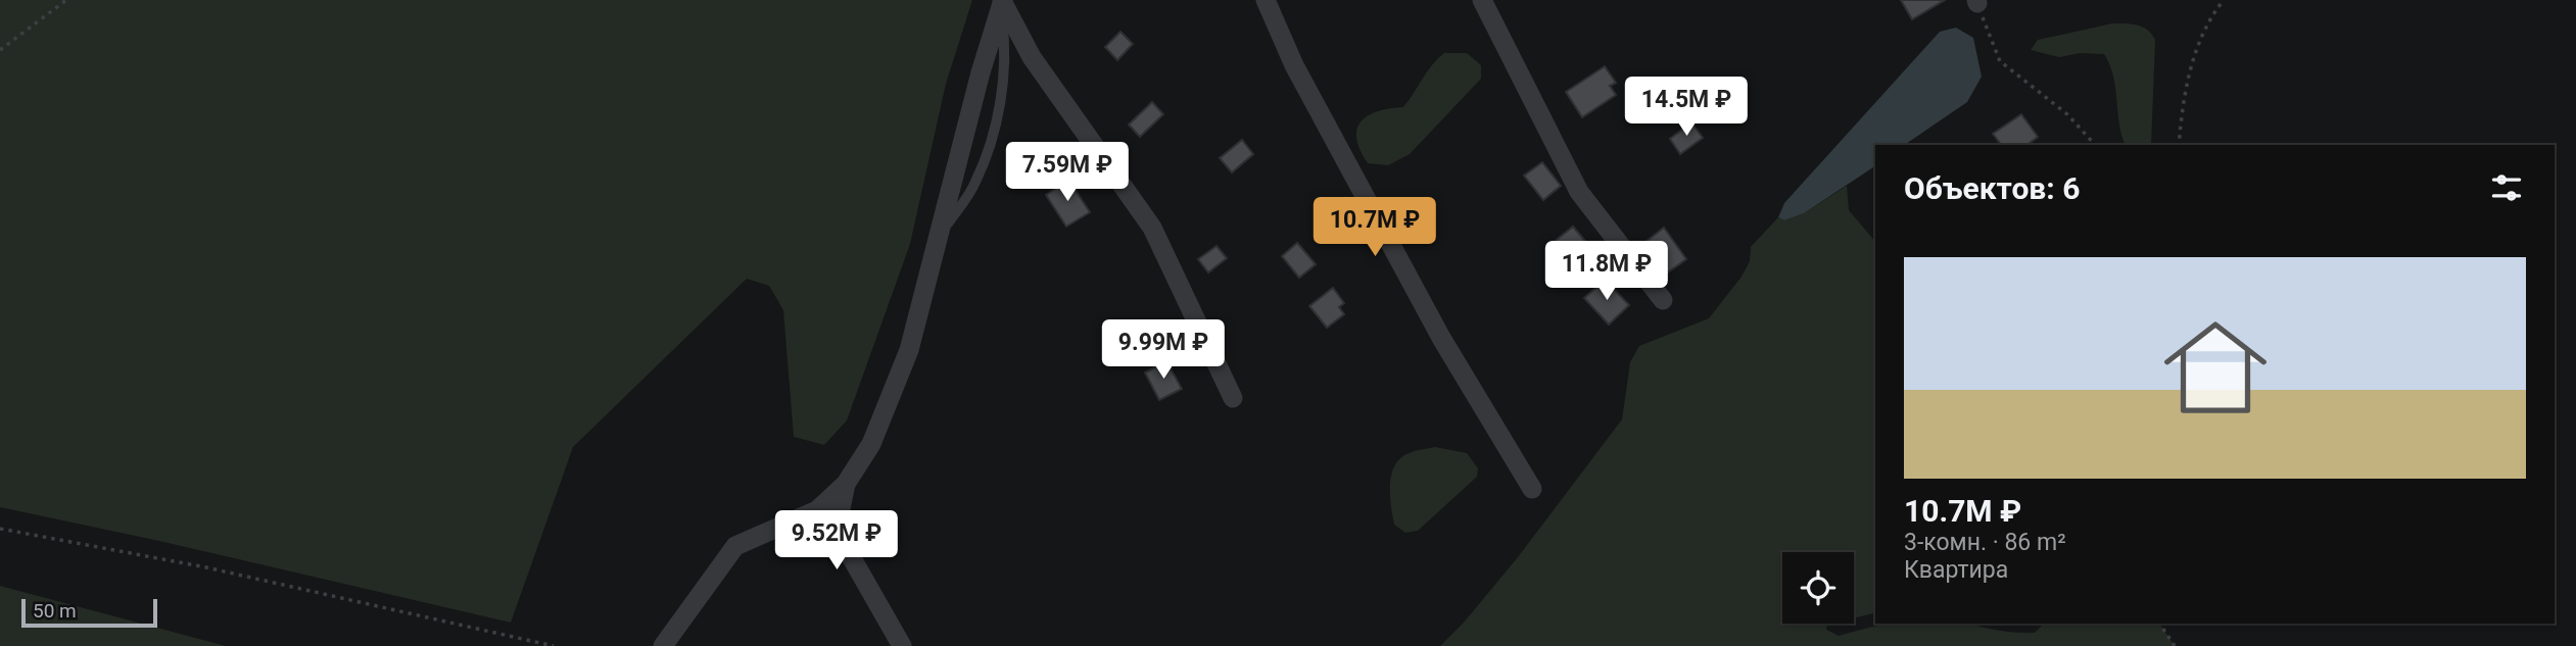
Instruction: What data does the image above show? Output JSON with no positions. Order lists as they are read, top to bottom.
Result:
{
  "scale_bar": "50 m",
  "page": {
    "price": [
      "14.5M ₽",
      "7.59M ₽",
      "10.7M ₽",
      "11.8M ₽",
      "9.99M ₽",
      "9.52M ₽"
    ],
    "heading": "Объектов: 6",
    "list": [
      {
        "name": "10.7M ₽",
        "note": "3-комн. · 86 m² · Квартира"
      }
    ],
    "scale": "50 m"
  }
}
